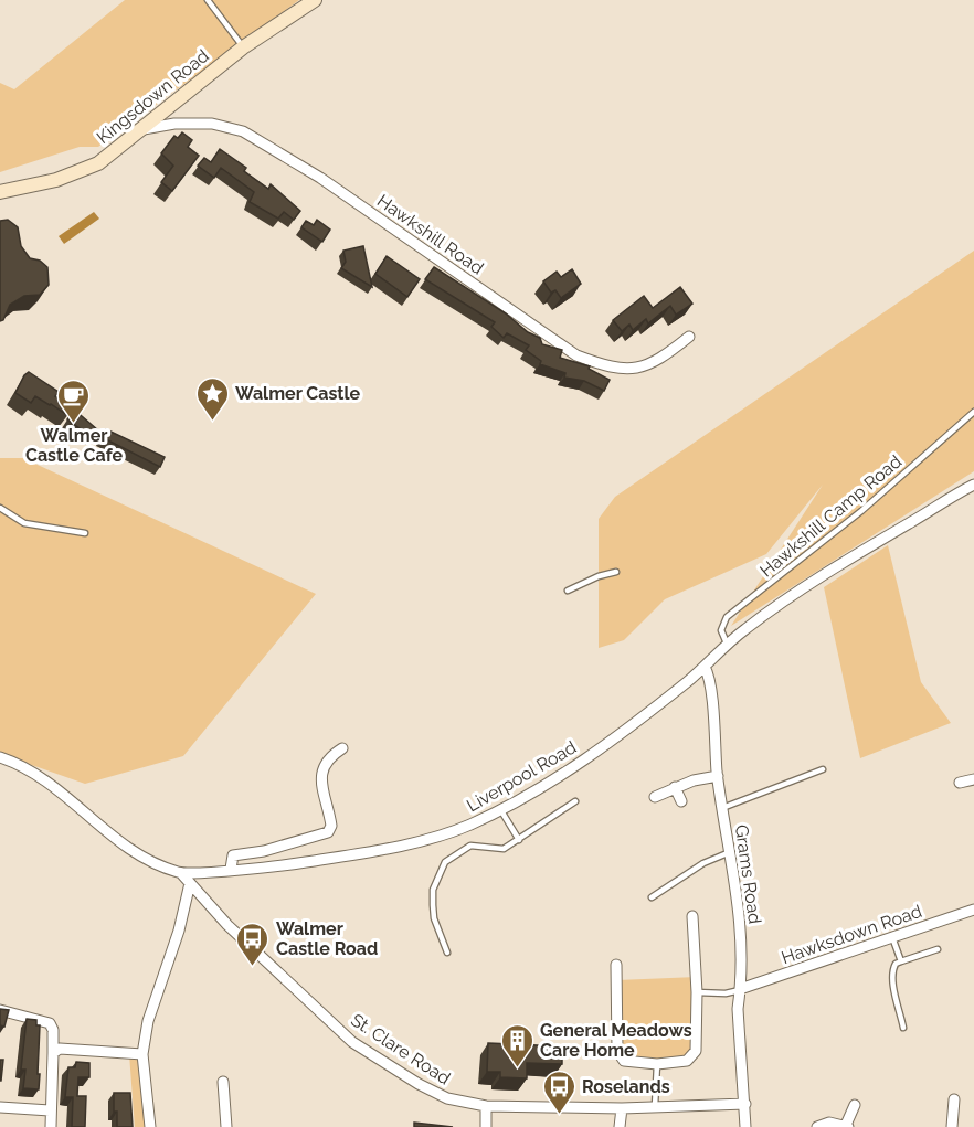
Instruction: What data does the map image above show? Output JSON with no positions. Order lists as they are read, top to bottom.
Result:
{
  "streets": {
    "street": [
      "Kingsdown Road",
      "Hawkshill Road",
      "Liverpool Road",
      "Grams Road",
      "Hawksdown Road",
      "St. Clare Road"
    ],
    "lane": ["Hawkshill Camp Road"]
  },
  "crossings": [
    ["Kingsdown Road", "Hawkshill Road"],
    ["Hawkshill Camp Road", "Liverpool Road"],
    ["Liverpool Road", "Grams Road"],
    ["Liverpool Road", "St. Clare Road"],
    ["Grams Road", "Hawksdown Road"],
    ["Grams Road", "St. Clare Road"]
  ],
  "places": {
    "place": ["Walmer Castle"],
    "cafe": ["Walmer Castle Cafe"],
    "bus stop": ["Walmer Castle Road", "Roselands"],
    "building": ["General Meadows Care Home"]
  }
}
